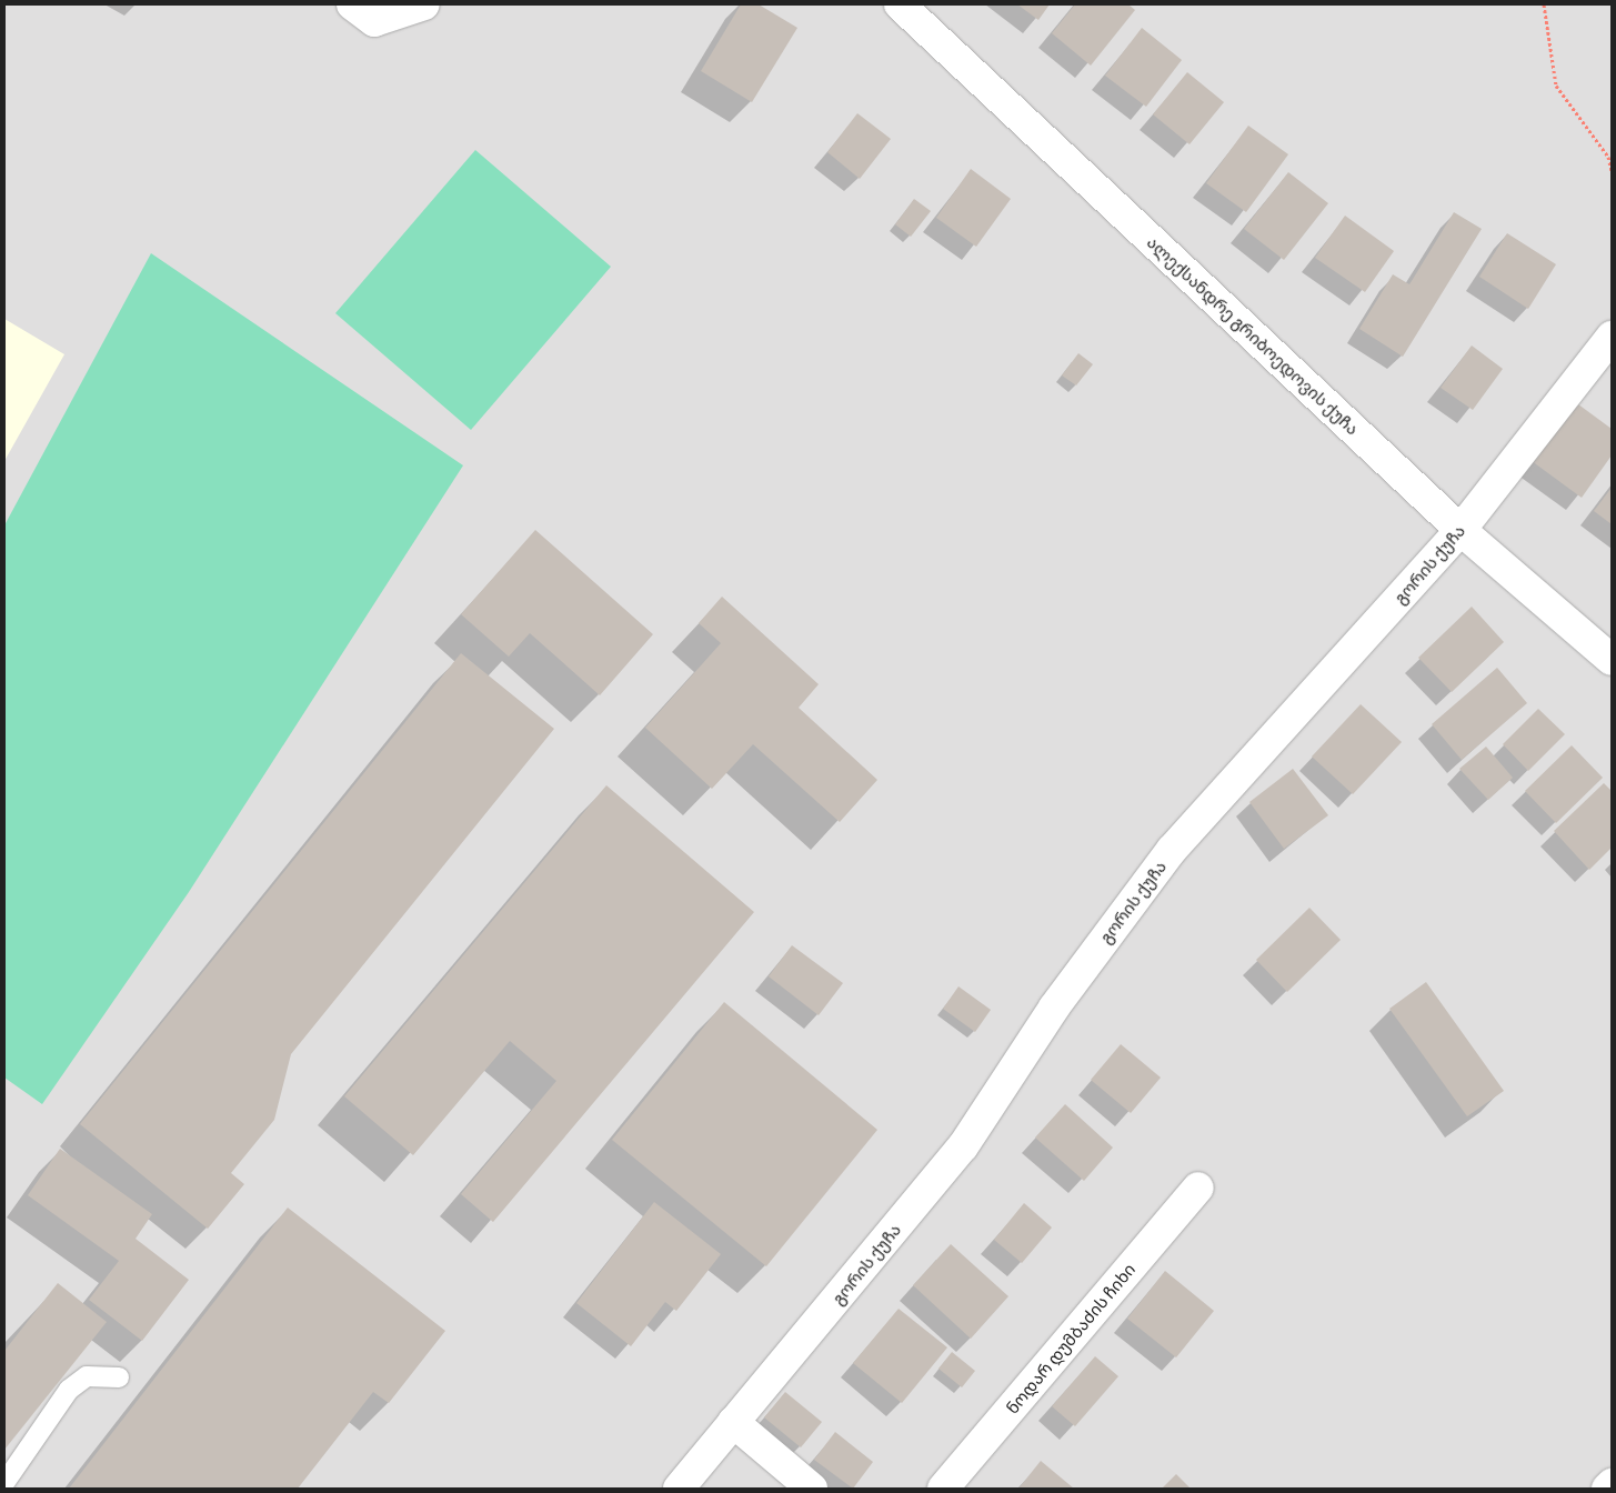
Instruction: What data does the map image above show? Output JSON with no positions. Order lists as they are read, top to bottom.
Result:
{
  "streets": {
    "street": ["ალექსანდრე გრიბოედოვის ქუჩა", "გორის ქუჩა", "ნოდარ დუმბაძის ჩიხი"]
  },
  "crossings": [
    ["ალექსანდრე გრიბოედოვის ქუჩა", "გორის ქუჩა"]
  ]
}
